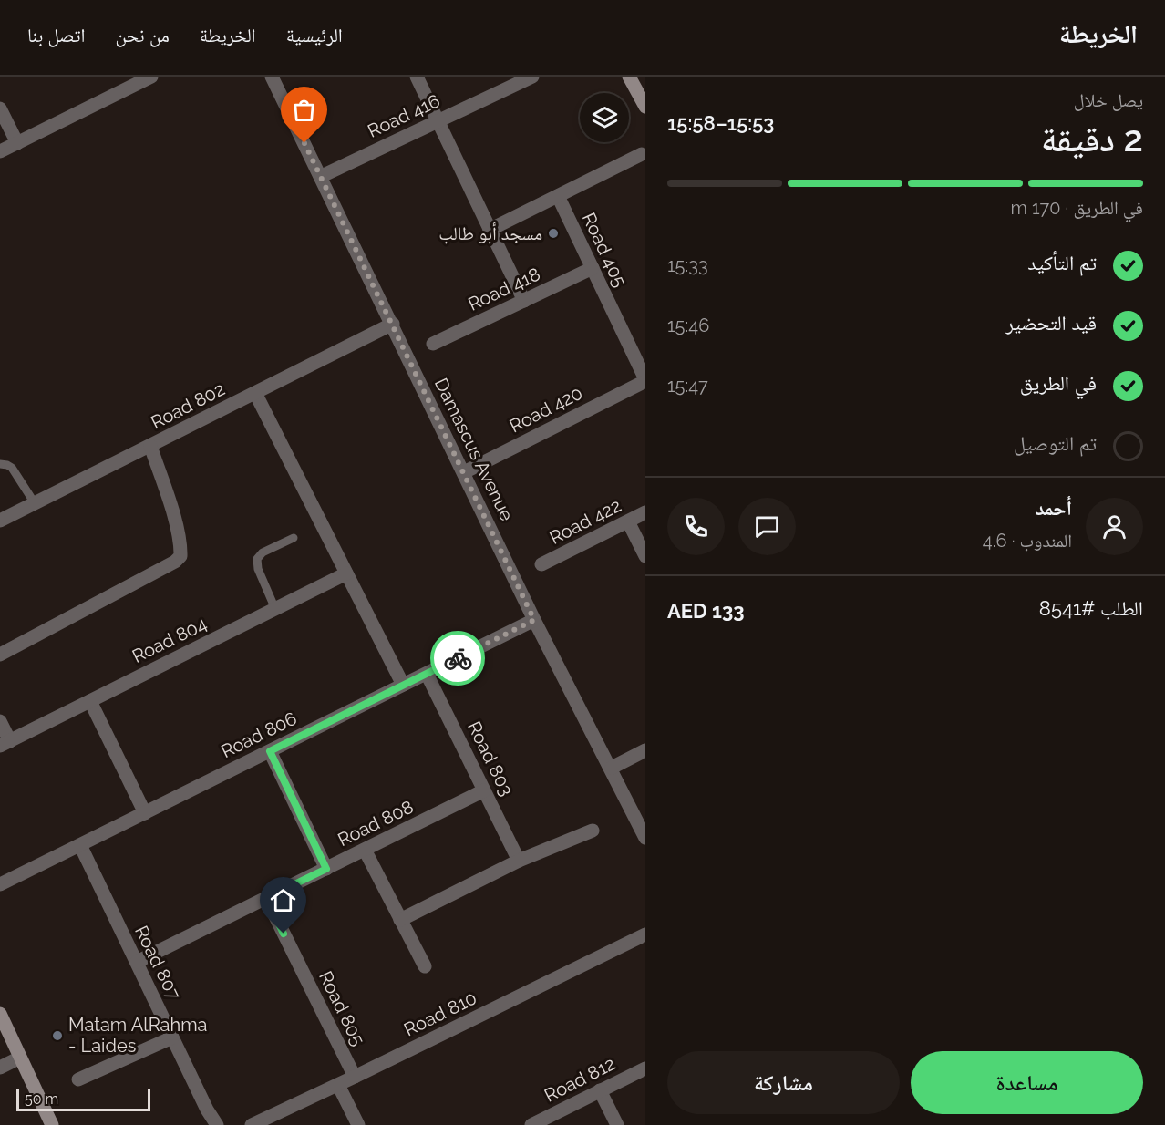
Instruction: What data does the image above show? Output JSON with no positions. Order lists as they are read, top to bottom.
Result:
{
  "streets": {
    "street": [
      "Road 416",
      "Road 405",
      "Road 418",
      "Road 802",
      "Road 420",
      "Damascus Avenue",
      "Road 422",
      "Road 804",
      "Road 806",
      "Road 803",
      "Road 808",
      "Road 807",
      "Road 805",
      "Road 810",
      "Road 812"
    ]
  },
  "crossings": [
    ["Road 416", "Damascus Avenue"],
    ["Road 405", "Road 418"],
    ["Road 405", "Road 420"],
    ["Road 802", "Damascus Avenue"],
    ["Road 420", "Damascus Avenue"],
    ["Damascus Avenue", "Road 806"],
    ["Road 806", "Road 803"],
    ["Road 806", "Road 807"],
    ["Road 803", "Road 808"],
    ["Road 808", "Road 807"],
    ["Road 808", "Road 805"],
    ["Road 805", "Road 810"]
  ],
  "places": ["مسجد أبو طالب", "Matam AlRahma - Laides"],
  "scale_bar": "50 m",
  "page": {
    "header": "الخريطة",
    "nav": [
      "الرئيسية",
      "الخريطة",
      "من نحن",
      "اتصل بنا"
    ],
    "heading": ["2 دقيقة", "يصل خلال", "15:53–15:58"],
    "panel": [
      "أحمد",
      "المندوب · 4.6",
      "الطلب #8541",
      "AED 133"
    ],
    "bar": "في الطريق · 170 m",
    "list": [
      ["تم التأكيد", "15:33"],
      ["قيد التحضير", "15:46"],
      ["في الطريق", "15:47"],
      "تم التوصيل"
    ],
    "buttons": ["مساعدة", "مشاركة"],
    "scale": "50 m"
  }
}
